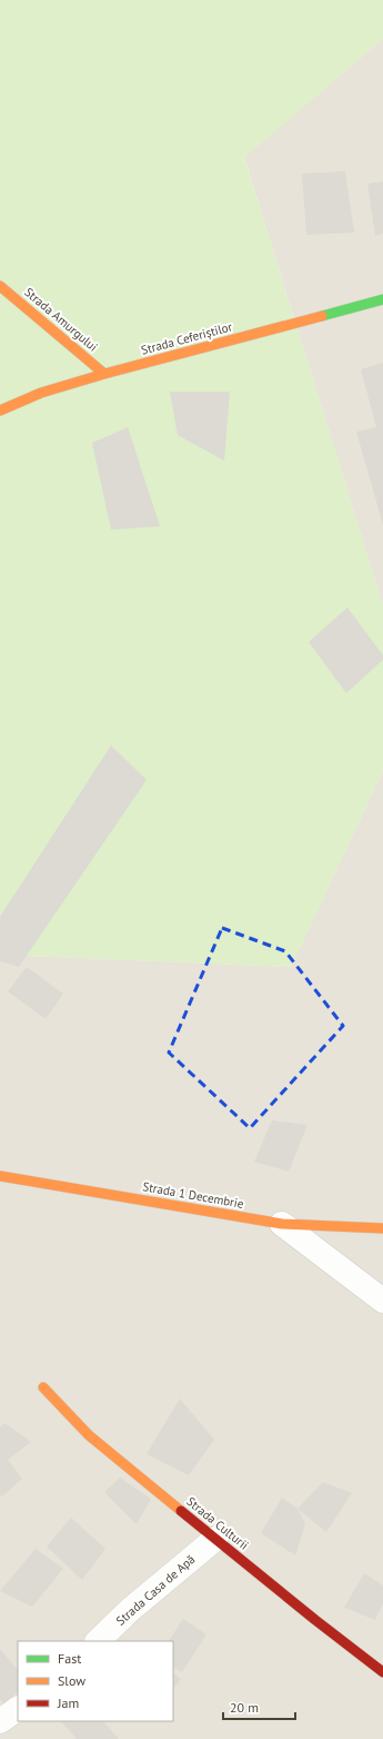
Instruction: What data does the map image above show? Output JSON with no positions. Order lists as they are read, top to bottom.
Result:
{
  "streets": {
    "street": [
      "Strada Amurgului",
      "Strada Ceferiștilor",
      "Strada 1 Decembrie",
      "Strada Culturii",
      "Strada Casa de Apă"
    ]
  },
  "crossings": [
    ["Strada Amurgului", "Strada Ceferiștilor"],
    ["Strada Culturii", "Strada Casa de Apă"]
  ],
  "legend": ["Fast", "Slow", "Jam"],
  "scale_bar": "20 m"
}
